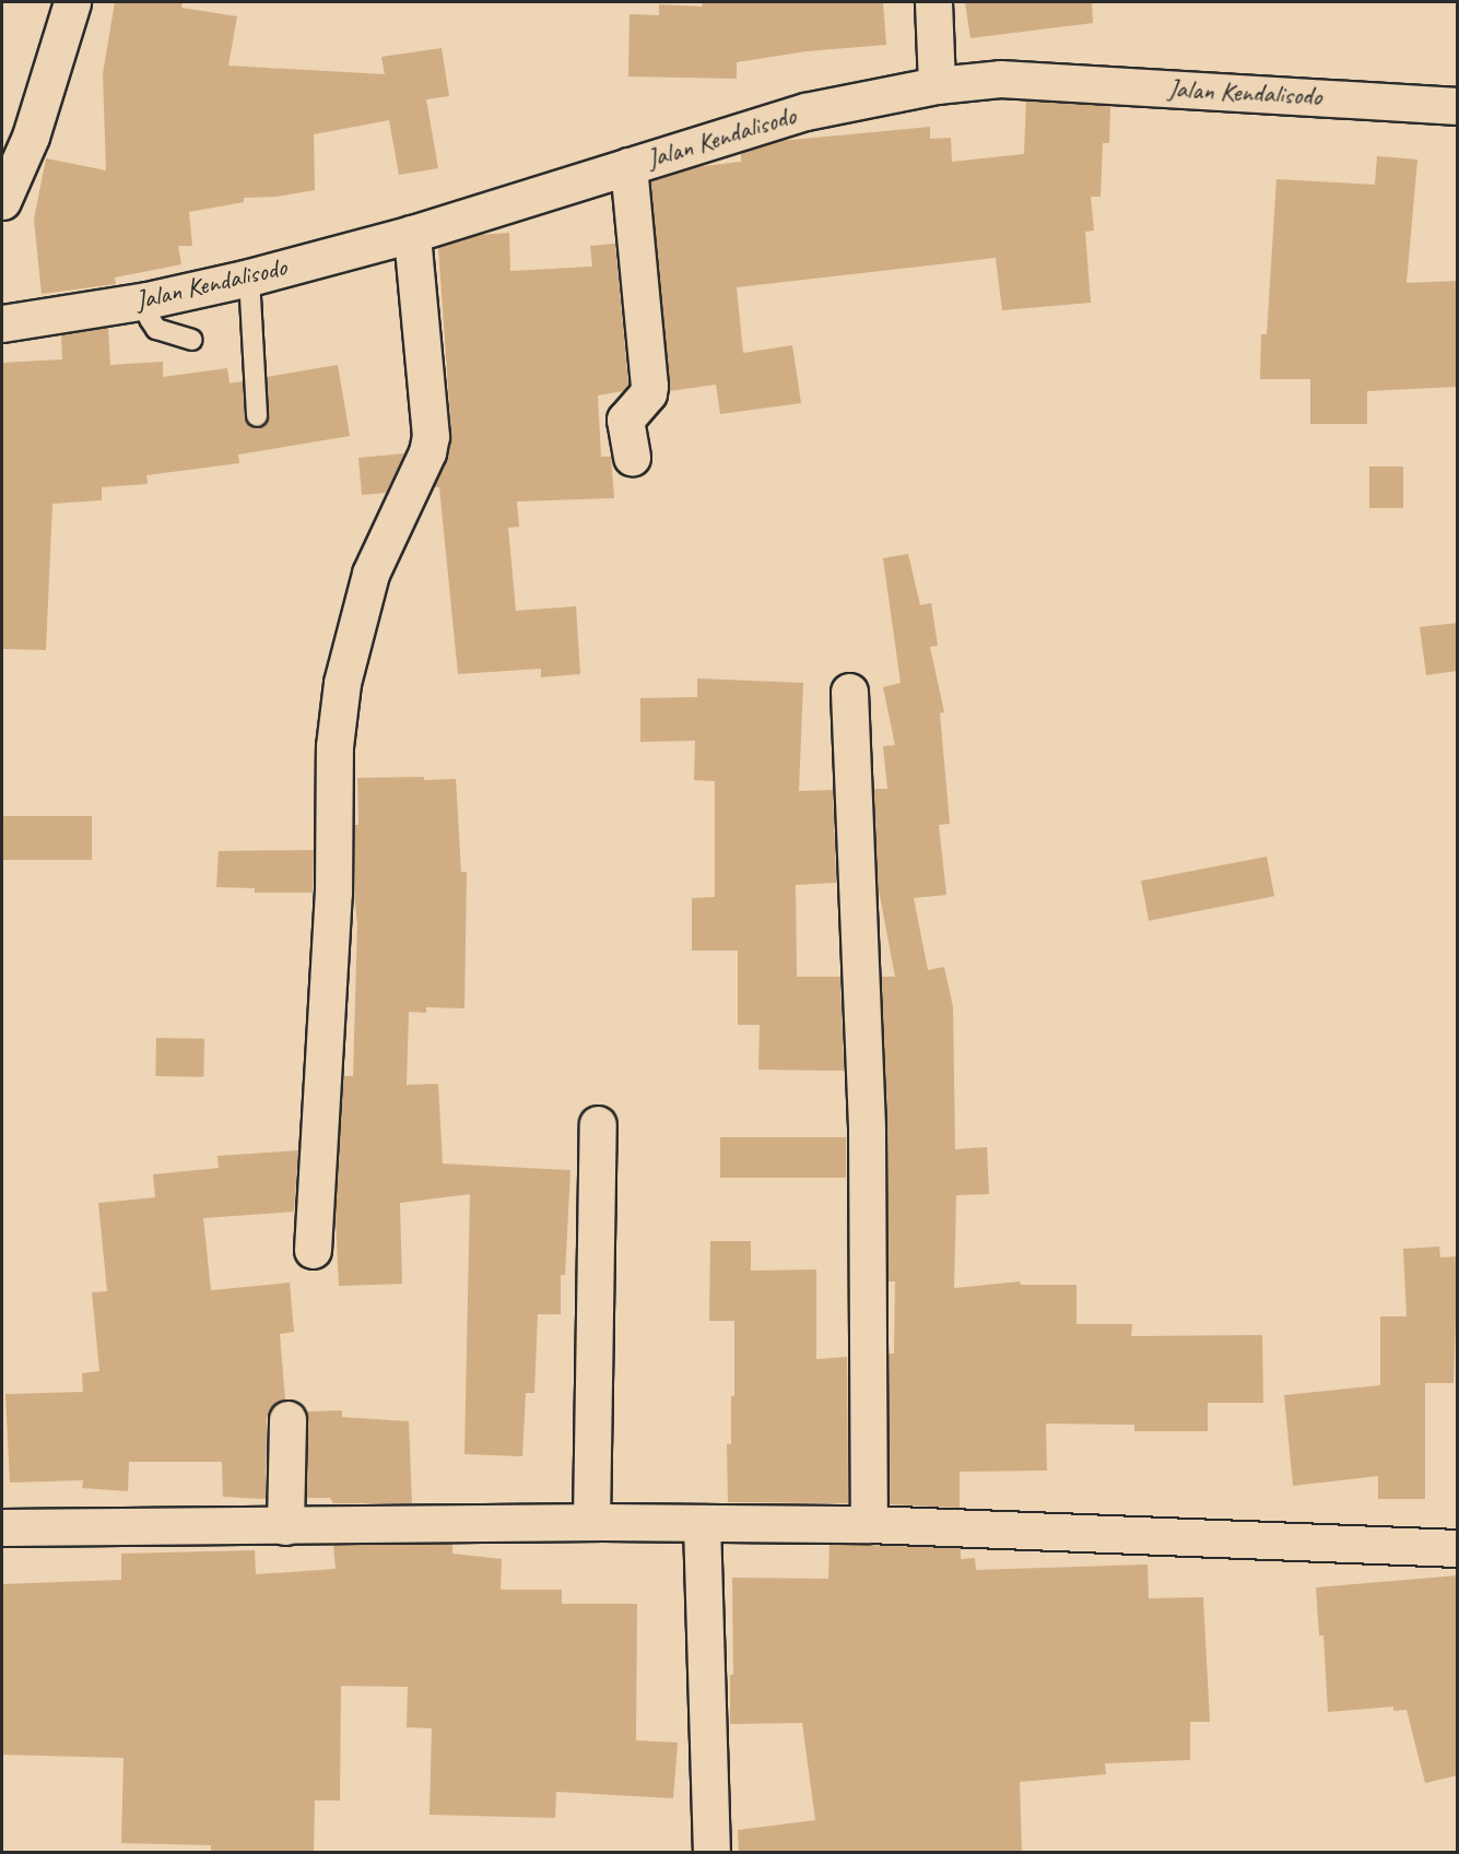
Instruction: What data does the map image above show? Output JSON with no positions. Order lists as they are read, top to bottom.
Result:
{
  "streets": {
    "street": ["Jalan Kendalisodo"]
  }
}
